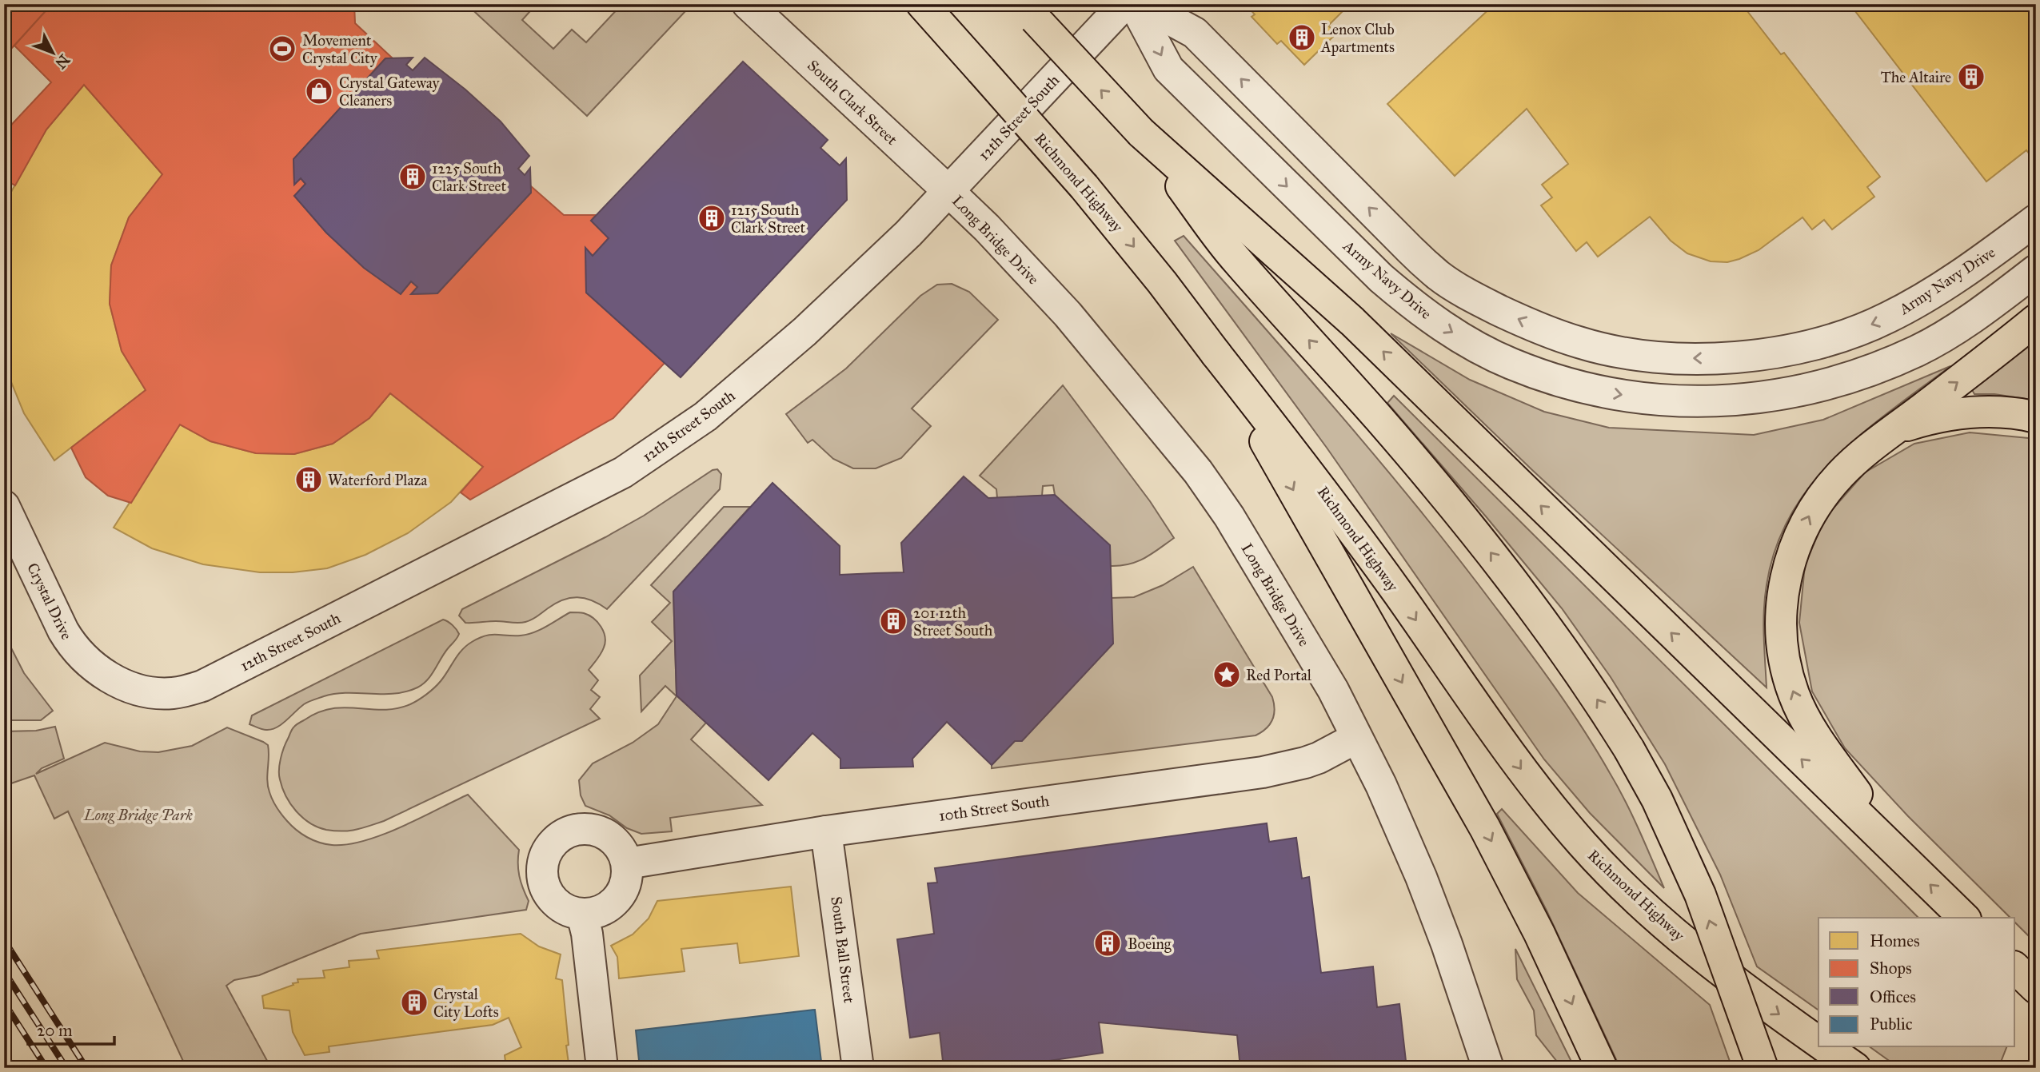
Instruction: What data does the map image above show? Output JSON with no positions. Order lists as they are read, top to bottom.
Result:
{
  "streets": {
    "highway": ["Richmond Highway"],
    "street": [
      "South Clark Street",
      "12th Street South",
      "Long Bridge Drive",
      "Army Navy Drive",
      "Crystal Drive",
      "10th Street South",
      "South Ball Street"
    ]
  },
  "crossings": [
    ["South Clark Street", "12th Street South"],
    ["South Clark Street", "Long Bridge Drive"],
    ["12th Street South", "Long Bridge Drive"],
    ["12th Street South", "Crystal Drive"],
    ["Long Bridge Drive", "10th Street South"],
    ["10th Street South", "South Ball Street"]
  ],
  "parks": ["Long Bridge Park"],
  "places": {
    "building": [
      "Lenox Club Apartments",
      "The Altaire",
      "1225 South Clark Street",
      "1215 South Clark Street",
      "Waterford Plaza",
      "201 12th Street South",
      "Boeing",
      "Crystal City Lofts"
    ],
    "sports": ["Movement Crystal City"],
    "shop": ["Crystal Gateway Cleaners"],
    "place": ["Red Portal"]
  },
  "legend": [
    "Homes",
    "Shops",
    "Offices",
    "Public"
  ],
  "scale_bar": "20 m",
  "north": "bottom right"
}
